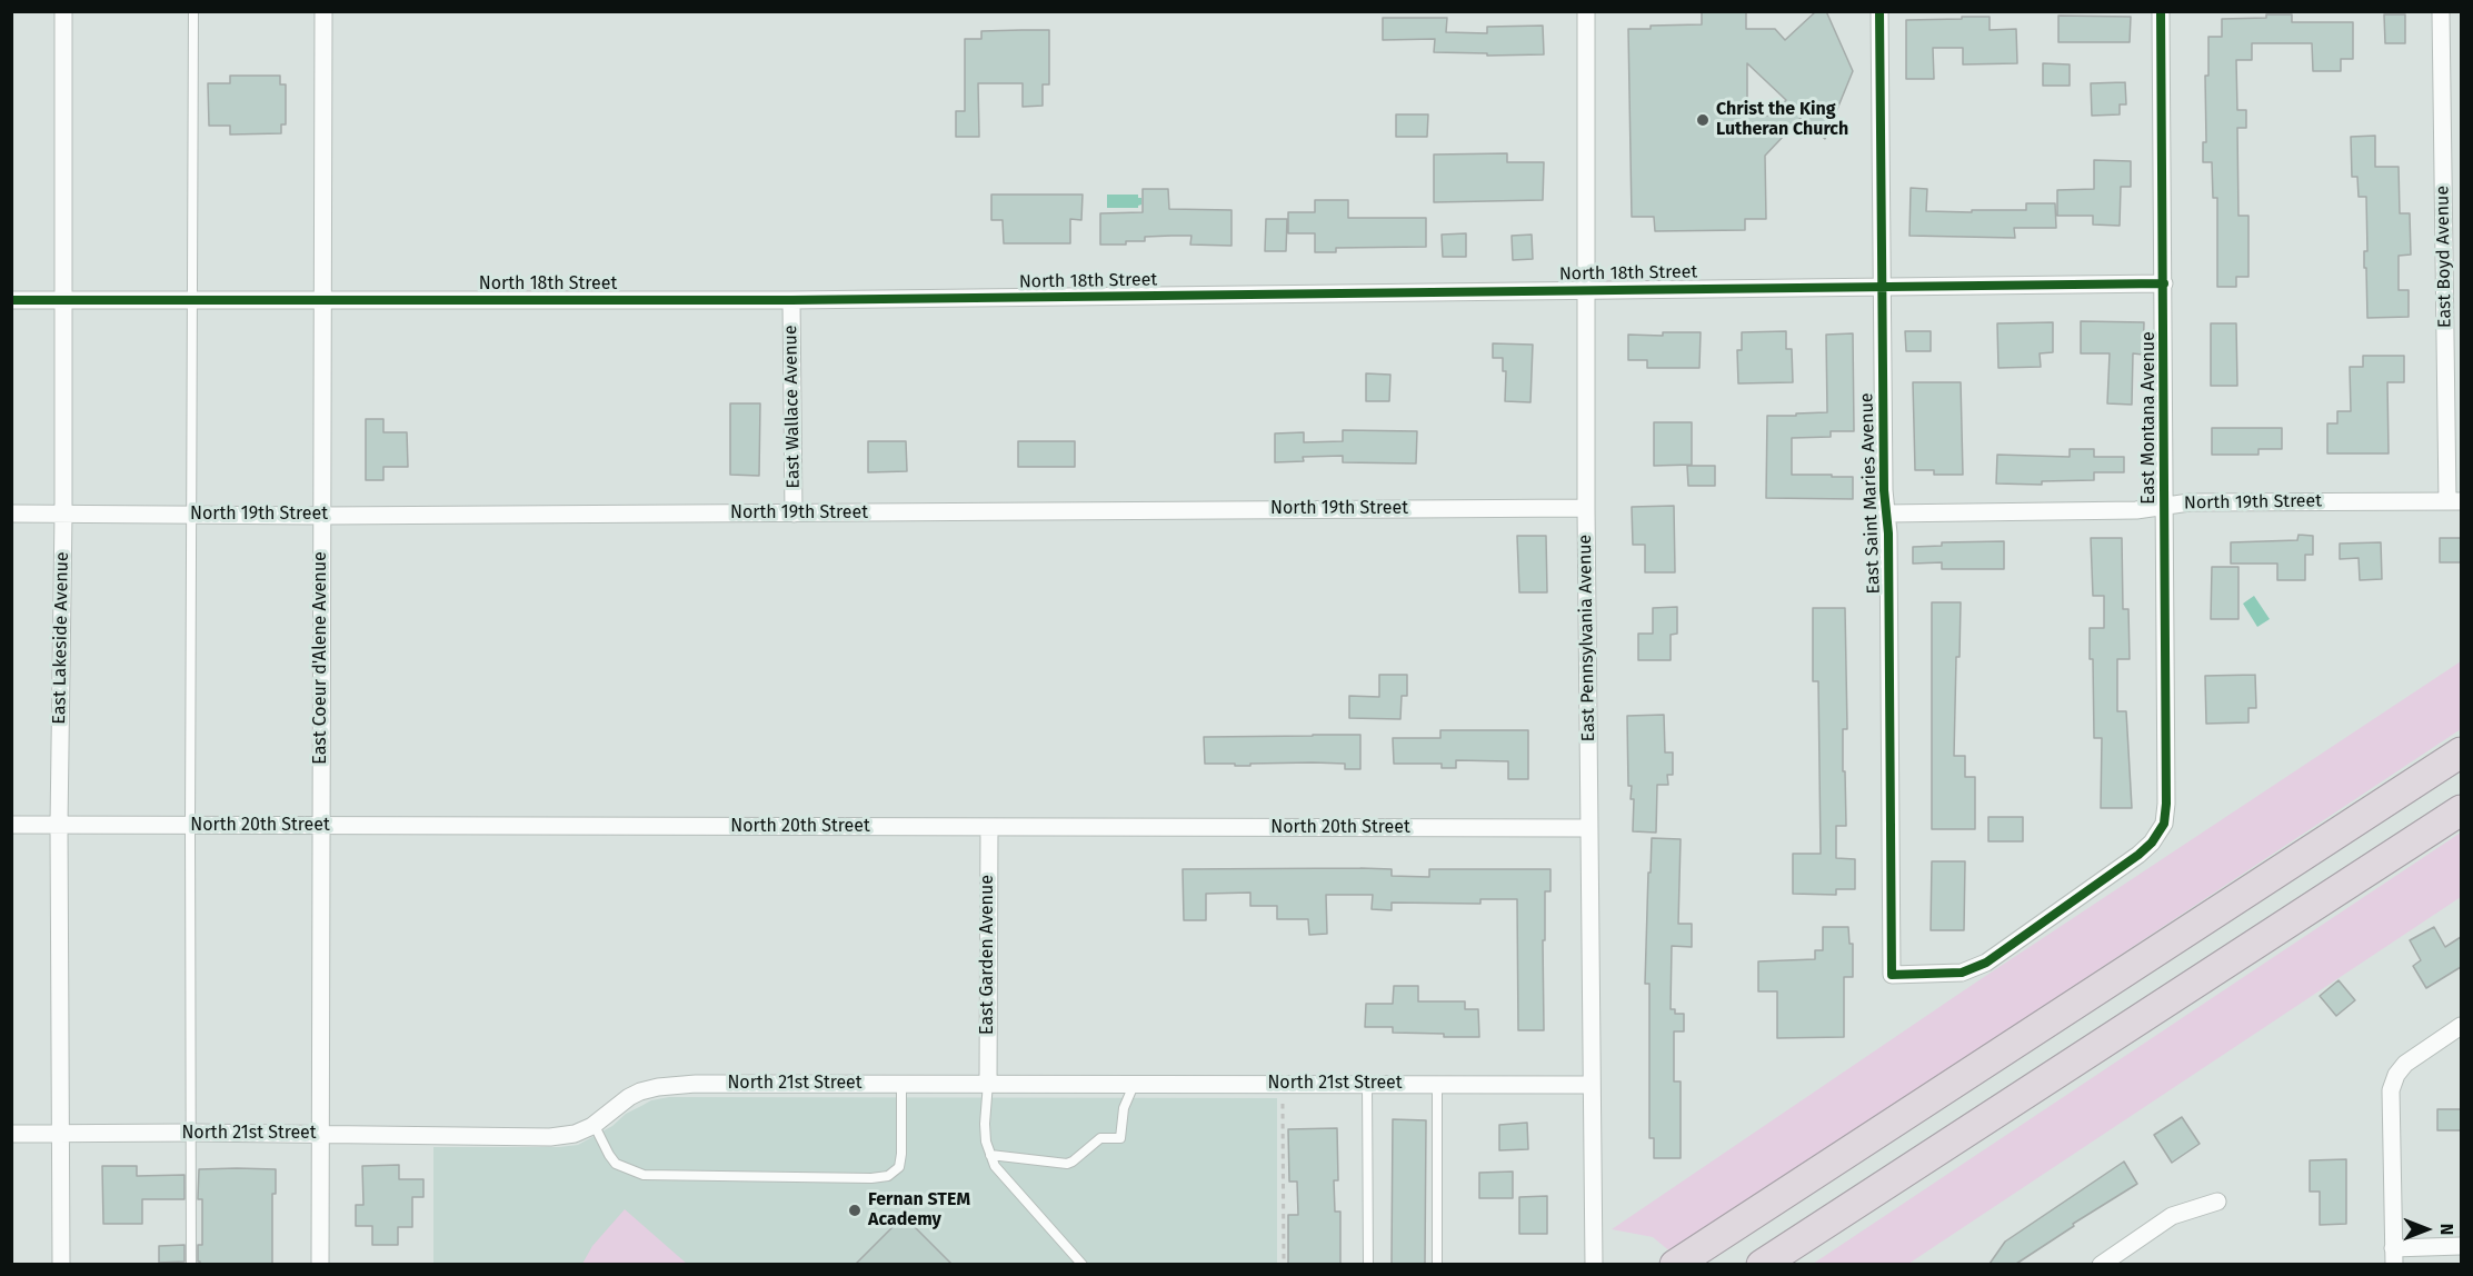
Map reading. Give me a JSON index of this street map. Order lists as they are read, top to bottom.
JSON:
{
  "streets": {
    "street": [
      "East Boyd Avenue",
      "North 18th Street",
      "East Wallace Avenue",
      "East Montana Avenue",
      "East Saint Maries Avenue",
      "North 19th Street",
      "East Lakeside Avenue",
      "East Pennsylvania Avenue",
      "East Coeur d'Alene Avenue",
      "North 20th Street",
      "East Garden Avenue",
      "North 21st Street"
    ]
  },
  "crossings": [
    ["East Boyd Avenue", "North 19th Street"],
    ["North 18th Street", "East Wallace Avenue"],
    ["North 18th Street", "East Montana Avenue"],
    ["North 18th Street", "East Saint Maries Avenue"],
    ["North 18th Street", "East Lakeside Avenue"],
    ["North 18th Street", "East Pennsylvania Avenue"],
    ["North 18th Street", "East Coeur d'Alene Avenue"],
    ["East Wallace Avenue", "North 19th Street"],
    ["East Montana Avenue", "East Saint Maries Avenue"],
    ["East Montana Avenue", "North 19th Street"],
    ["East Saint Maries Avenue", "North 19th Street"],
    ["North 19th Street", "East Lakeside Avenue"],
    ["North 19th Street", "East Pennsylvania Avenue"],
    ["North 19th Street", "East Coeur d'Alene Avenue"],
    ["East Lakeside Avenue", "North 20th Street"],
    ["East Lakeside Avenue", "North 21st Street"],
    ["East Pennsylvania Avenue", "North 20th Street"],
    ["East Pennsylvania Avenue", "North 21st Street"],
    ["East Coeur d'Alene Avenue", "North 20th Street"],
    ["East Coeur d'Alene Avenue", "North 21st Street"],
    ["North 20th Street", "East Garden Avenue"],
    ["East Garden Avenue", "North 21st Street"]
  ],
  "places": ["Christ the King Lutheran Church", "Fernan STEM Academy"],
  "north": "right"
}
